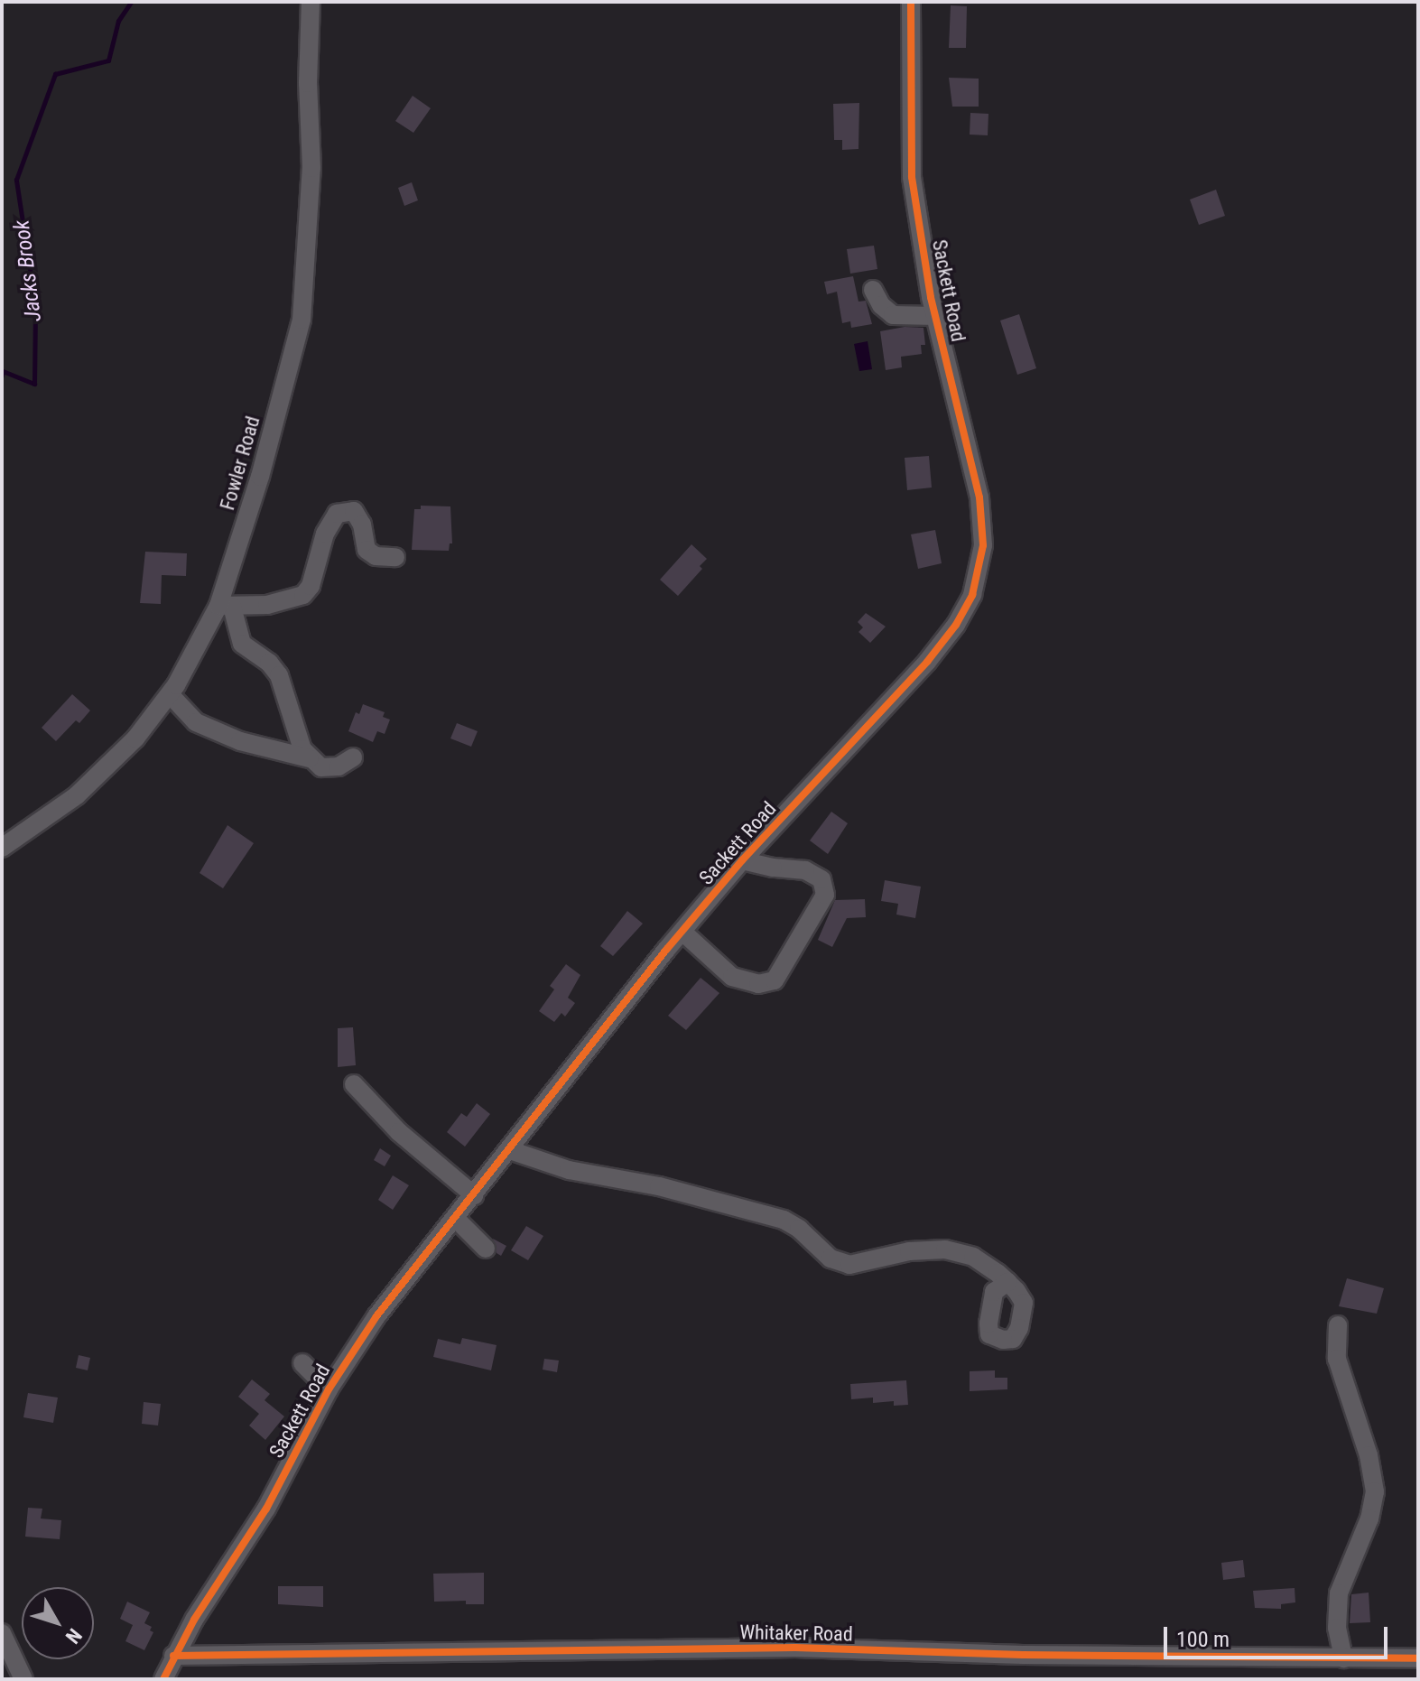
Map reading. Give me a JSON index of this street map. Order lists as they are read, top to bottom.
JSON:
{
  "streets": {
    "street": ["Sackett Road", "Fowler Road", "Whitaker Road"]
  },
  "crossings": [
    ["Sackett Road", "Whitaker Road"]
  ],
  "water": ["Jacks Brook"],
  "scale_bar": "100 m",
  "north": "bottom right"
}
